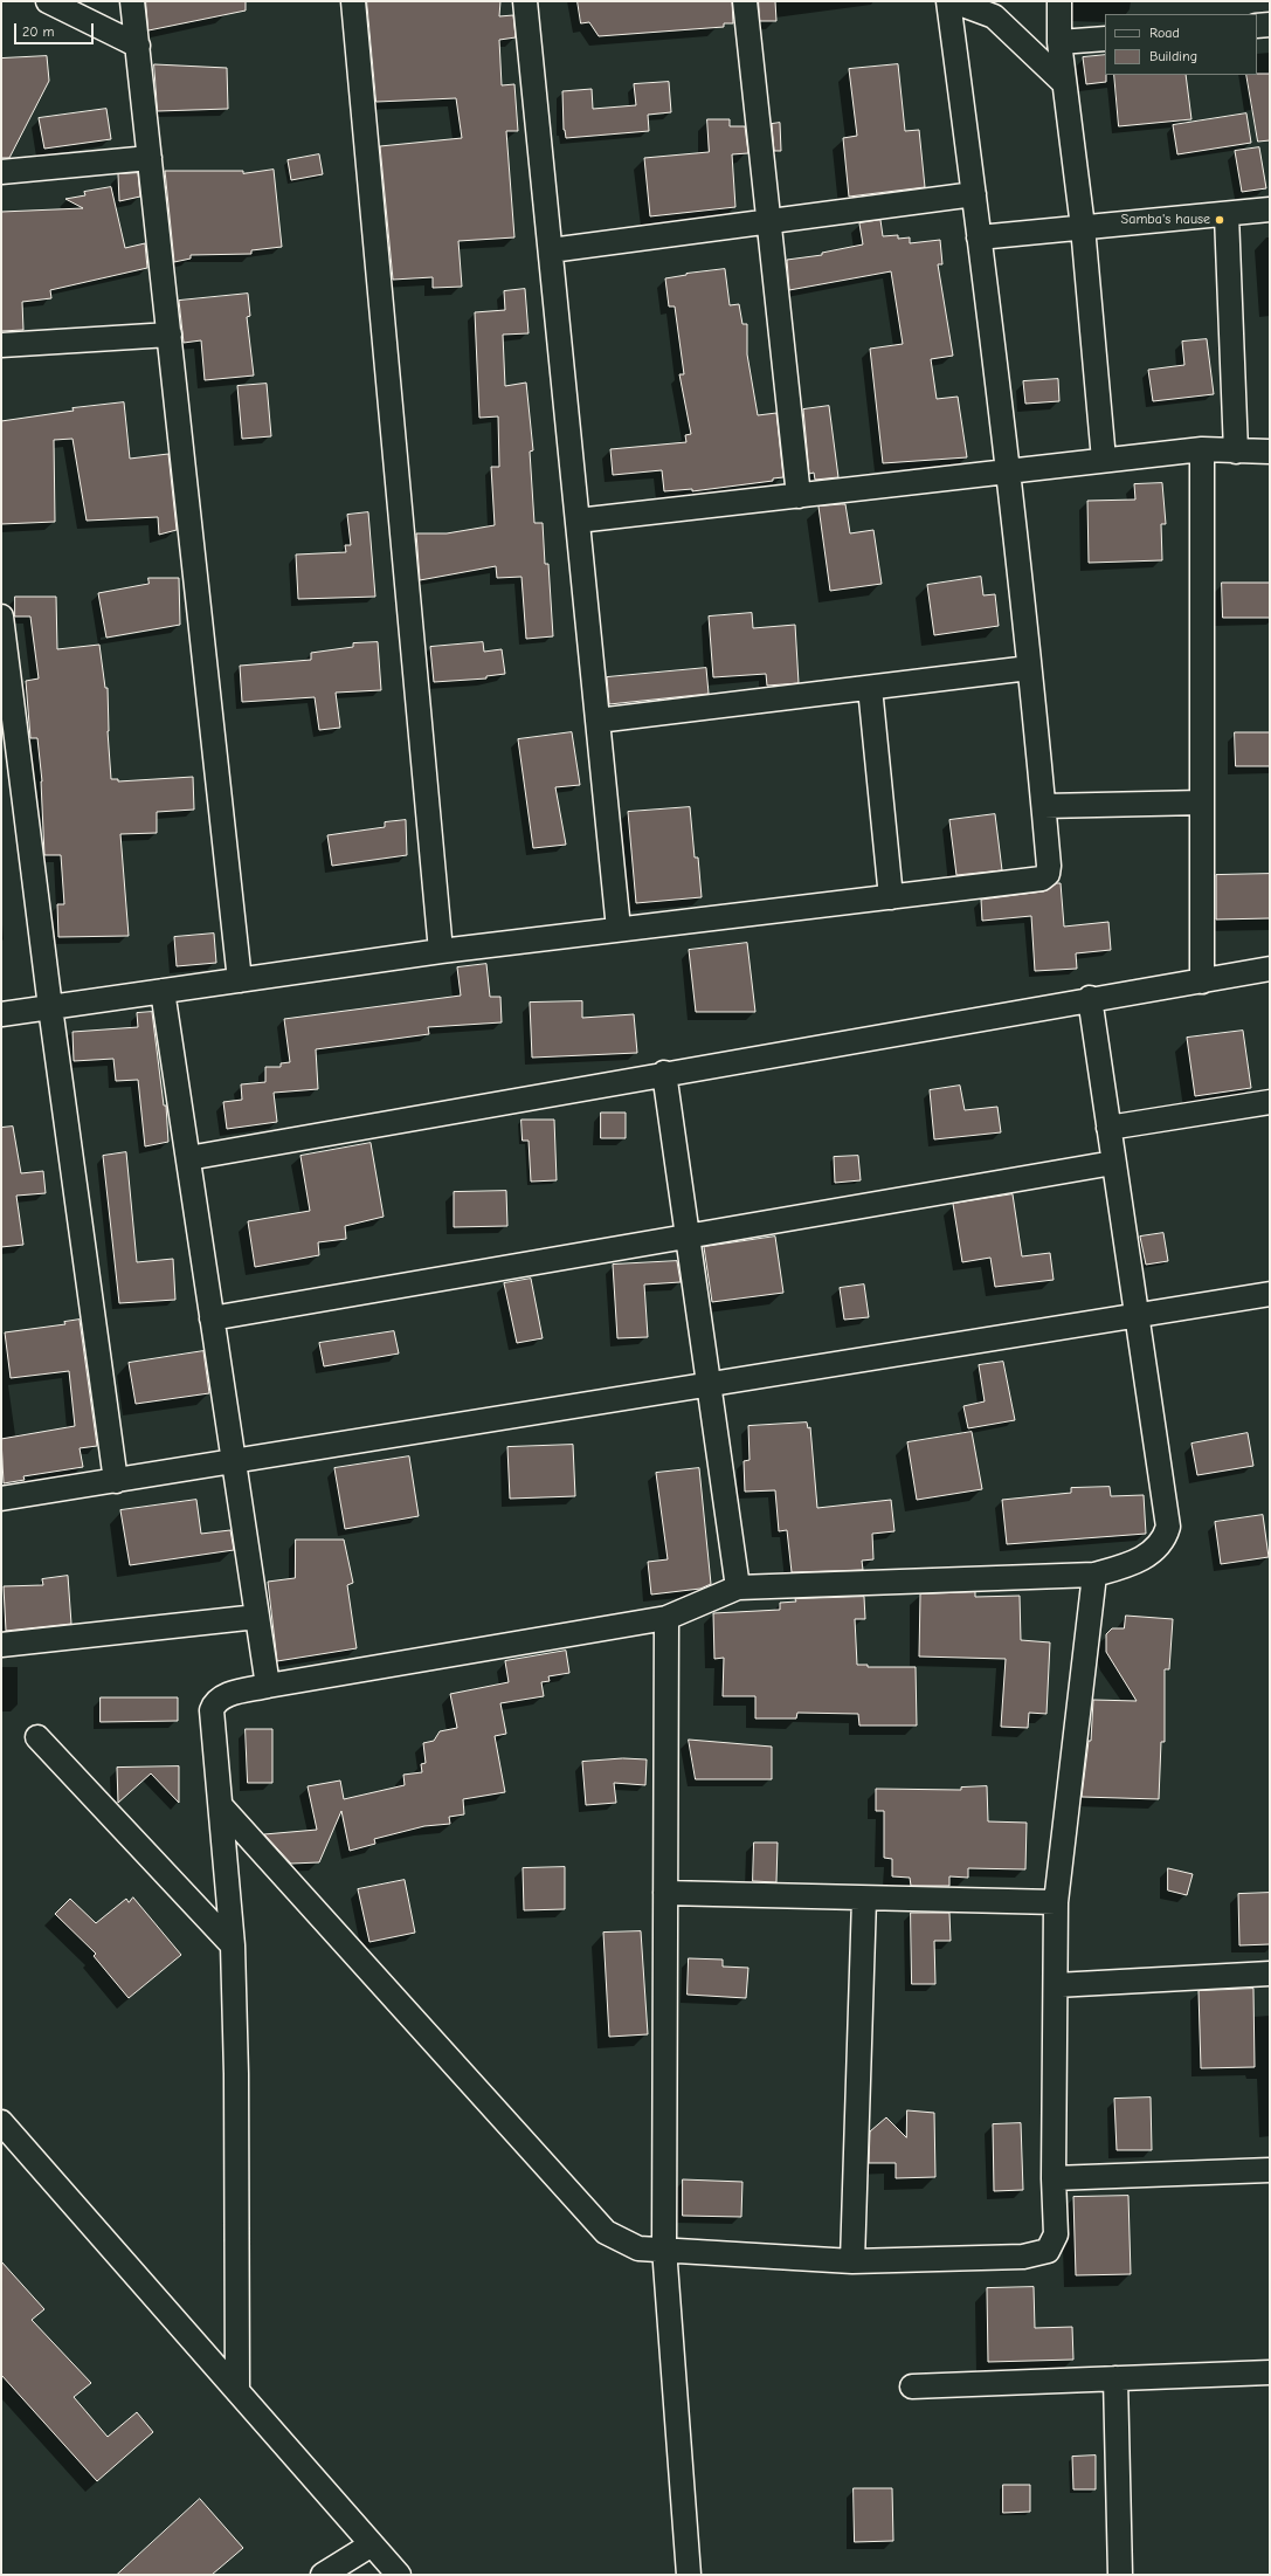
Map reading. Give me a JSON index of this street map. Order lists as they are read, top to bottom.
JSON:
{
  "places": ["Samba's hause"],
  "legend": ["Road", "Building"],
  "scale_bar": "20 m"
}
